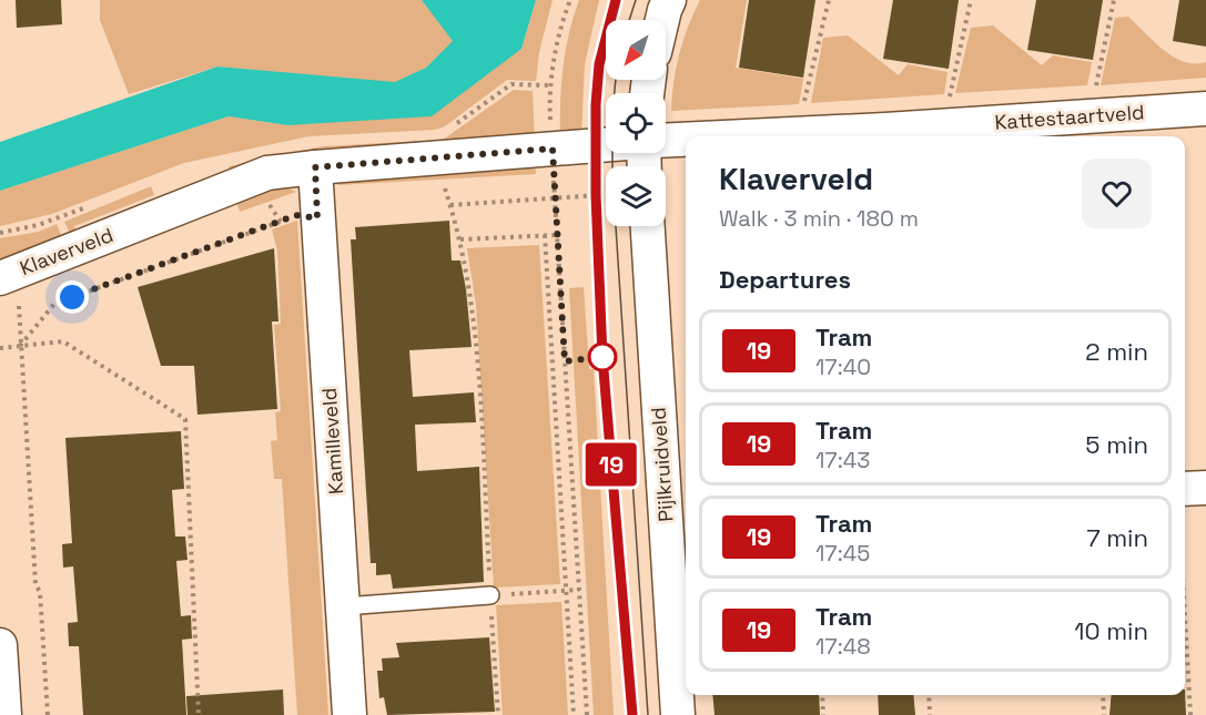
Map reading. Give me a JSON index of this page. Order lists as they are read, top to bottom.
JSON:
{
  "streets": {
    "street": [
      "Kattestaartveld",
      "Klaverveld",
      "Kamilleveld",
      "Pijlkruidveld"
    ]
  },
  "crossings": [
    ["Klaverveld", "Kamilleveld"]
  ],
  "lines": ["tram line 19"],
  "north": "bottom left",
  "page": {
    "on_map": "19",
    "heading": [
      ["Klaverveld", "Walk · 3 min · 180 m"],
      "Departures"
    ],
    "list": [
      {
        "mark": "19",
        "name": "Tram",
        "note": "17:40",
        "value": "2 min"
      },
      {
        "mark": "19",
        "name": "Tram",
        "note": "17:43",
        "value": "5 min"
      },
      {
        "mark": "19",
        "name": "Tram",
        "note": "17:45",
        "value": "7 min"
      },
      {
        "mark": "19",
        "name": "Tram",
        "note": "17:48",
        "value": "10 min"
      }
    ]
  }
}
